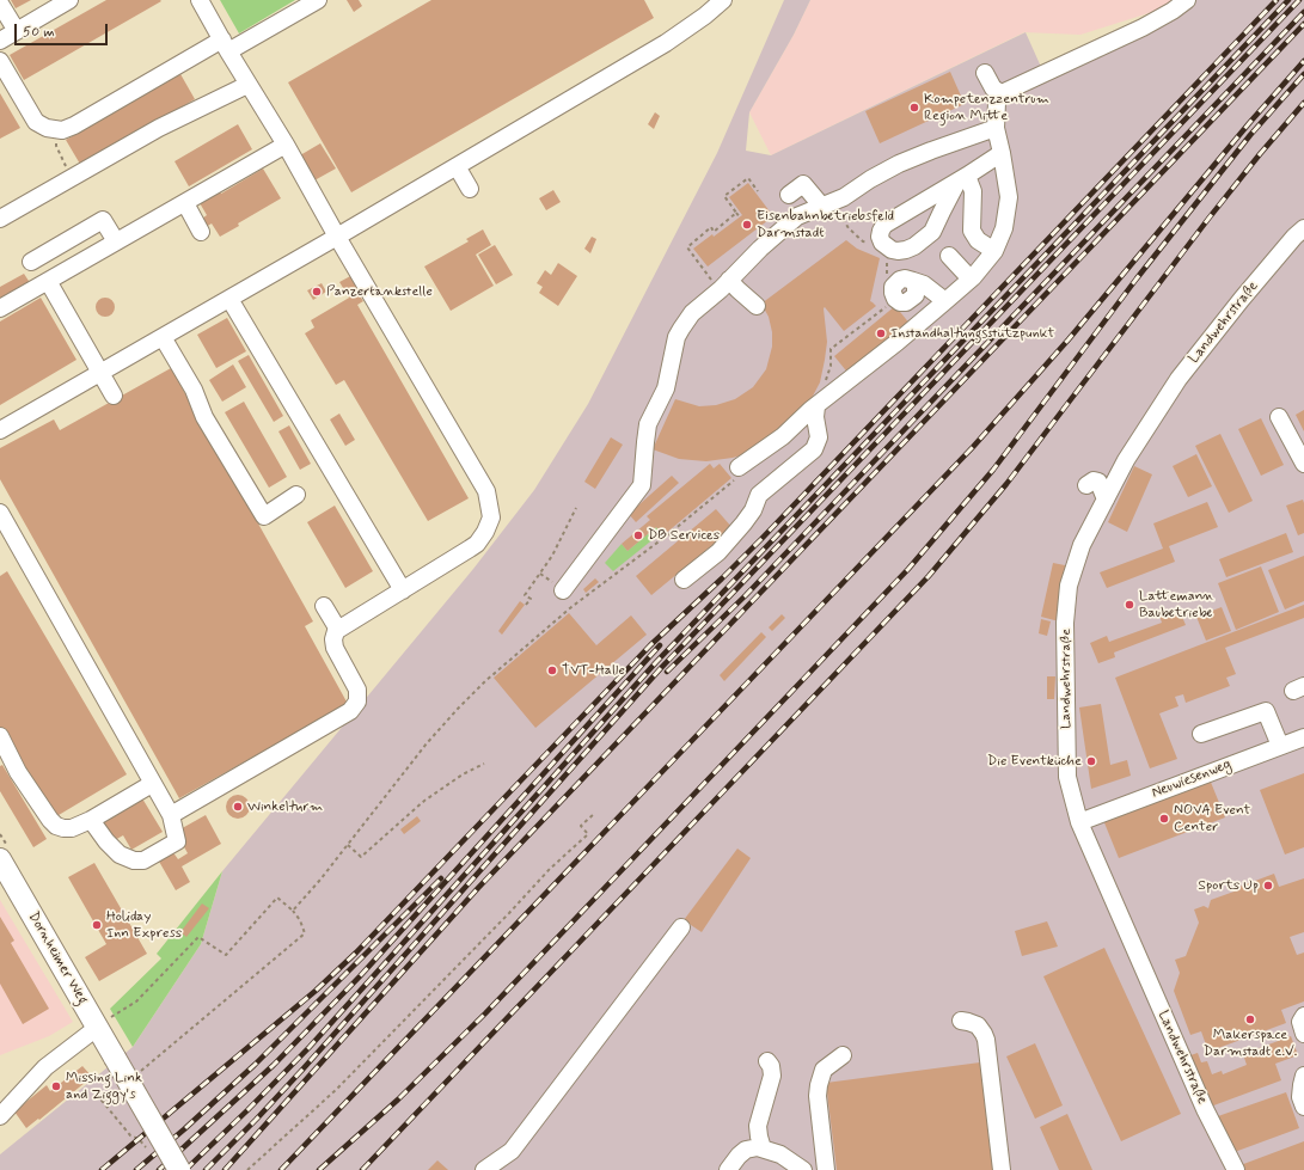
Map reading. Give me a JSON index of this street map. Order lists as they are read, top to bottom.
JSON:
{
  "streets": {
    "main road": ["Dornheimer Weg"],
    "street": ["Landwehrstraße", "Neuwiesenweg"]
  },
  "crossings": [
    ["Landwehrstraße", "Neuwiesenweg"]
  ],
  "places": [
    "Kompetenzzentrum Region Mitte",
    "Eisenbahnbetriebsfeld Darmstadt",
    "Panzertankstelle",
    "Instandhaltungsstützpunkt",
    "DB Services",
    "Lattemann Baubetriebe",
    "TVT-Halle",
    "Die Eventküche",
    "Winkelturm",
    "NOVA Event Center",
    "Sports Up",
    "Holiday Inn Express",
    "Makerspace Darmstadt e.V.",
    "Missing Link and Ziggy's"
  ],
  "scale_bar": "50 m"
}
